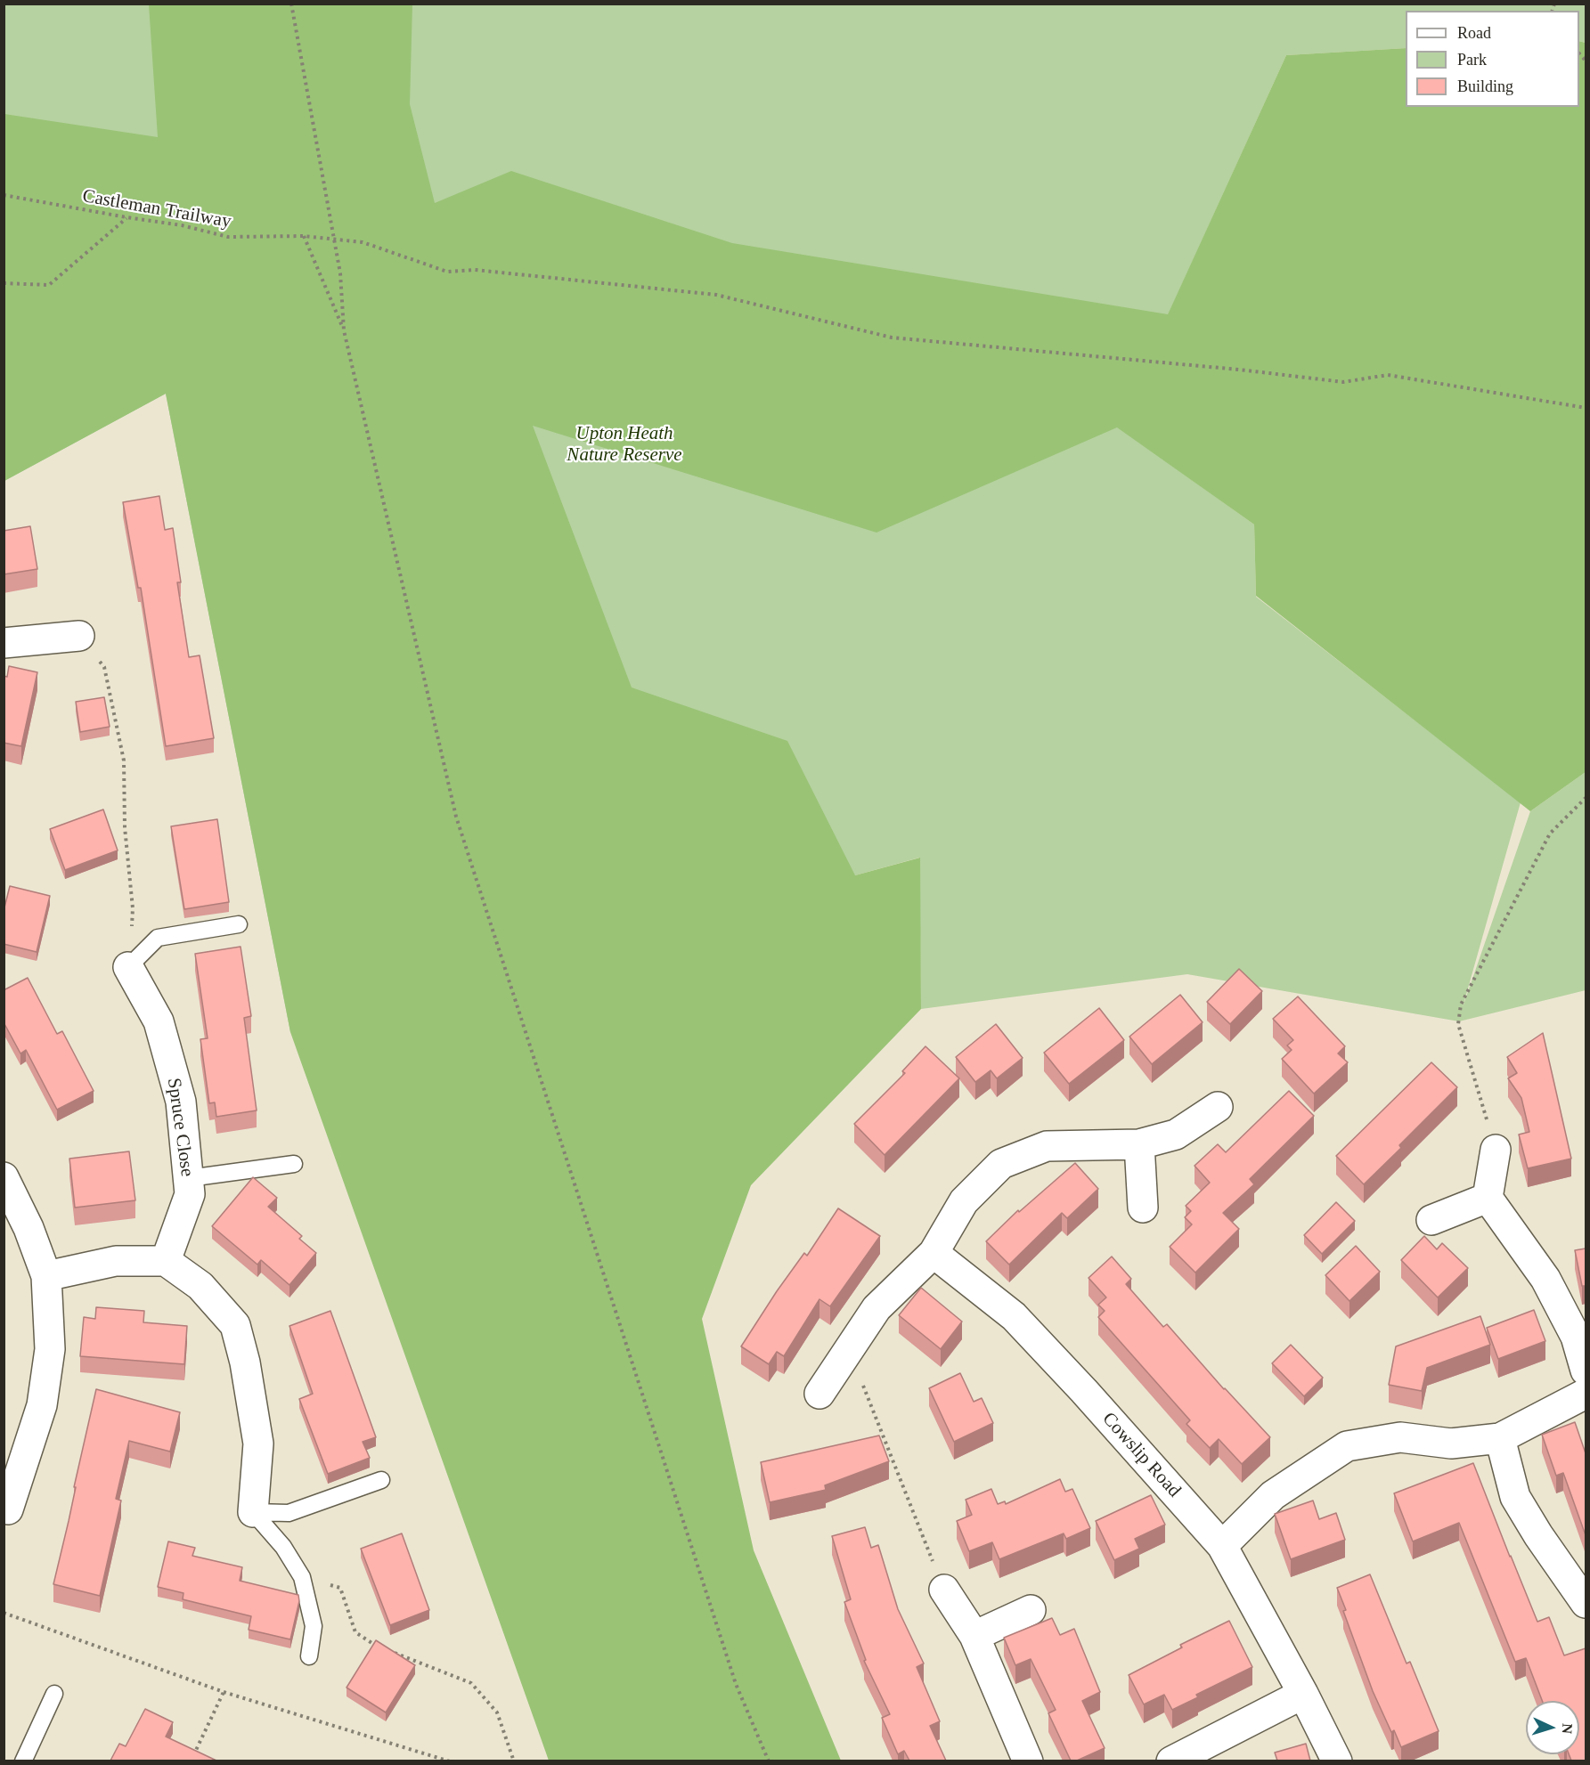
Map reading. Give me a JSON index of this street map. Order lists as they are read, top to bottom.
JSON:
{
  "streets": {
    "street": ["Spruce Close", "Cowslip Road"],
    "path": ["Castleman Trailway"]
  },
  "parks": ["Upton Heath Nature Reserve"],
  "legend": ["Road", "Park", "Building"],
  "north": "right"
}
